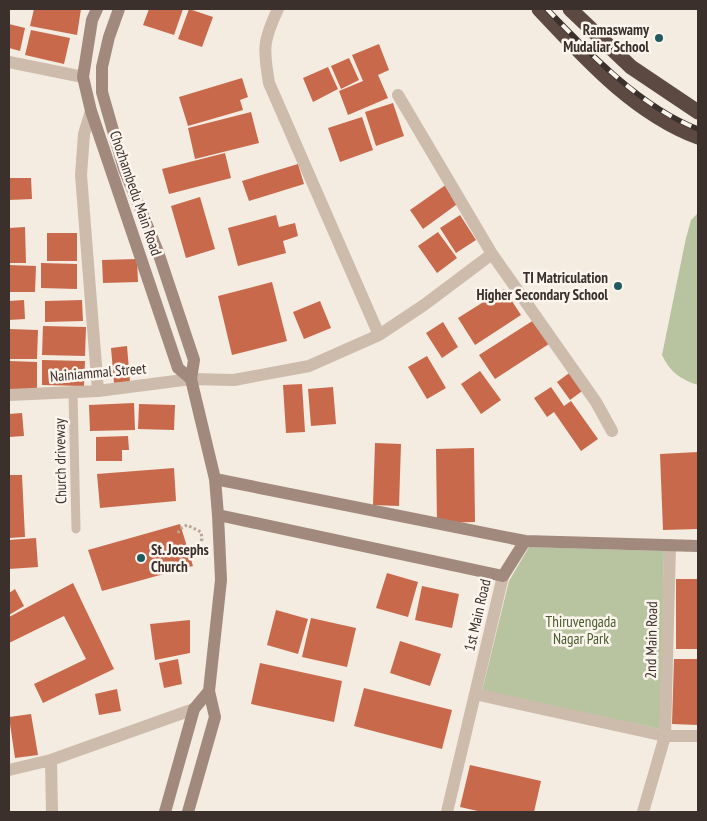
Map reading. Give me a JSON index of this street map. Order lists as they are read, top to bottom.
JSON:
{
  "streets": {
    "street": [
      "Chozhambedu Main Road",
      "Nainiammal Street",
      "1st Main Road",
      "2nd Main Road"
    ],
    "lane": ["Church driveway"]
  },
  "crossings": [
    ["Chozhambedu Main Road", "Nainiammal Street"],
    ["Nainiammal Street", "Church driveway"]
  ],
  "parks": ["Thiruvengada Nagar Park"],
  "places": ["Ramaswamy Mudaliar School", "TI Matriculation Higher Secondary School", "St. Josephs Church"]
}
